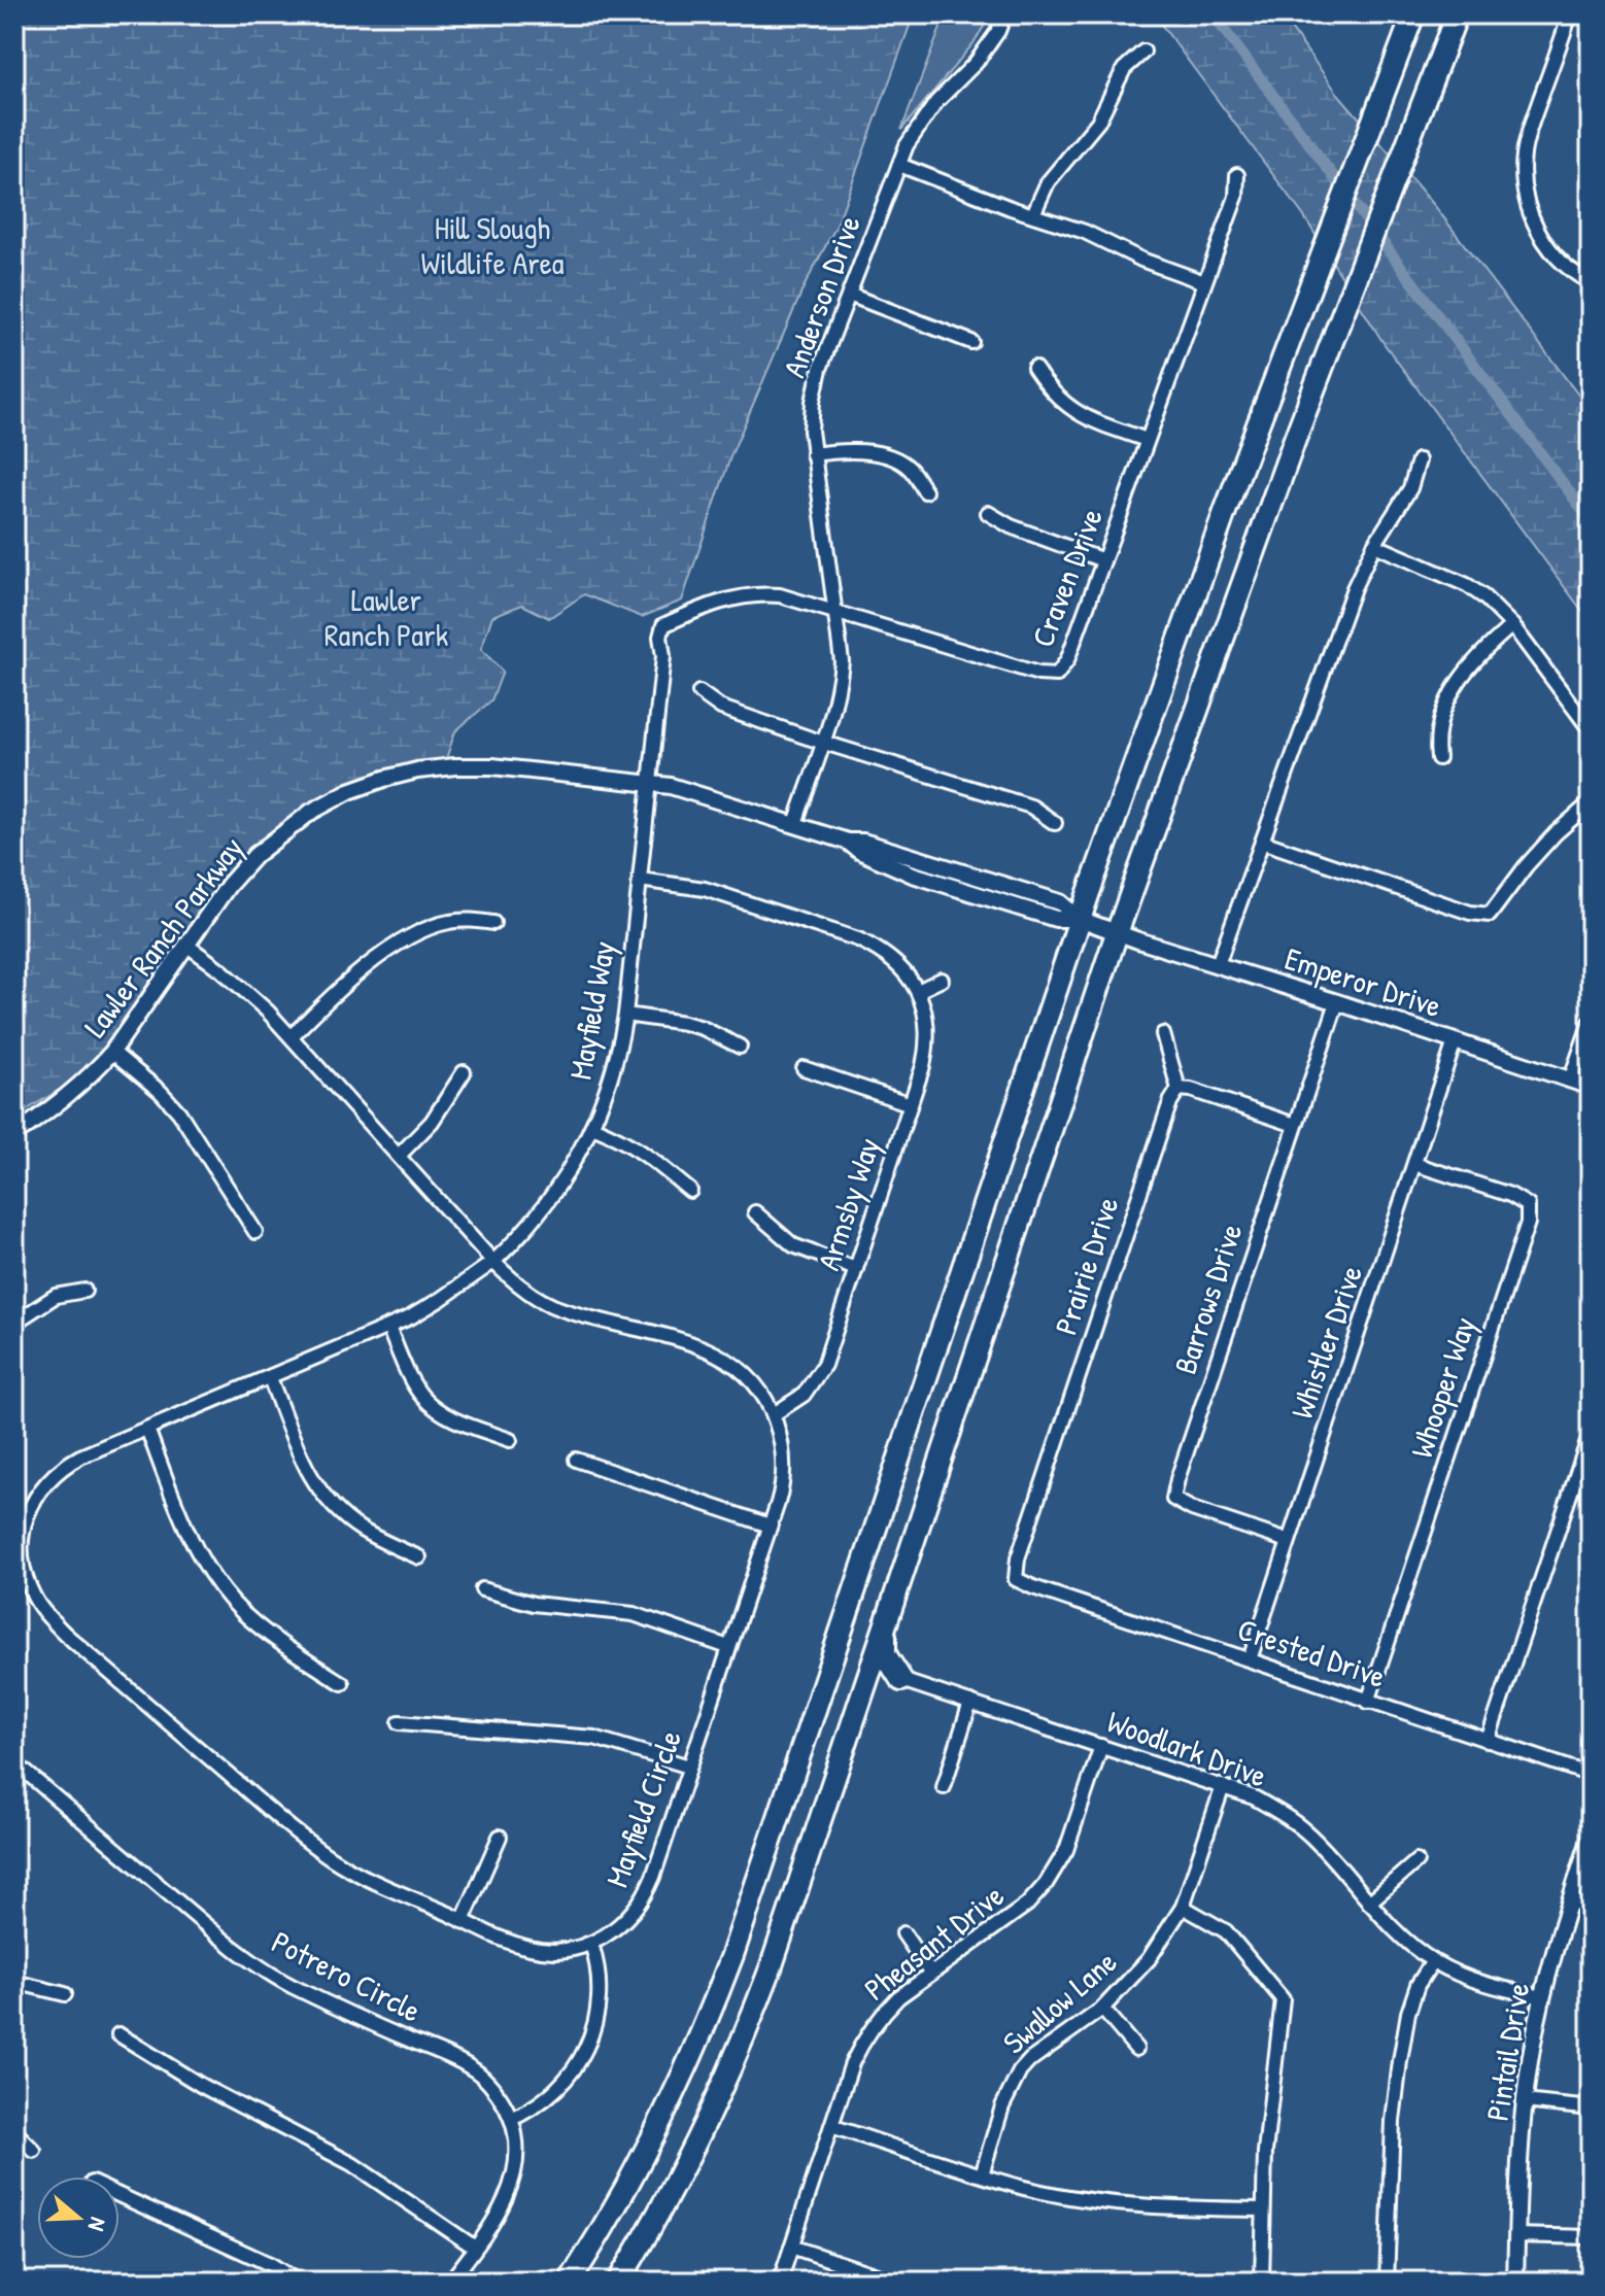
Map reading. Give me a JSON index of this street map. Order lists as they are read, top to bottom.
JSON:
{
  "streets": {
    "street": [
      "Anderson Drive",
      "Craven Drive",
      "Lawler Ranch Parkway",
      "Emperor Drive",
      "Mayfield Way",
      "Armsby Way",
      "Prairie Drive",
      "Barrows Drive",
      "Whistler Drive",
      "Whooper Way",
      "Crested Drive",
      "Woodlark Drive",
      "Mayfield Circle",
      "Pheasant Drive",
      "Potrero Circle",
      "Swallow Lane",
      "Pintail Drive"
    ]
  },
  "crossings": [
    ["Anderson Drive", "Craven Drive"],
    ["Anderson Drive", "Lawler Ranch Parkway"],
    ["Anderson Drive", "Mayfield Way"],
    ["Craven Drive", "Mayfield Way"],
    ["Lawler Ranch Parkway", "Emperor Drive"],
    ["Lawler Ranch Parkway", "Mayfield Way"],
    ["Emperor Drive", "Barrows Drive"],
    ["Emperor Drive", "Whistler Drive"],
    ["Mayfield Way", "Armsby Way"],
    ["Mayfield Way", "Mayfield Circle"],
    ["Armsby Way", "Mayfield Circle"],
    ["Prairie Drive", "Crested Drive"],
    ["Barrows Drive", "Whistler Drive"],
    ["Whistler Drive", "Whooper Way"],
    ["Whistler Drive", "Crested Drive"],
    ["Whooper Way", "Crested Drive"],
    ["Woodlark Drive", "Pheasant Drive"],
    ["Woodlark Drive", "Swallow Lane"],
    ["Woodlark Drive", "Pintail Drive"]
  ],
  "parks": ["Hill Slough Wildlife Area", "Lawler Ranch Park"],
  "north": "right"
}
